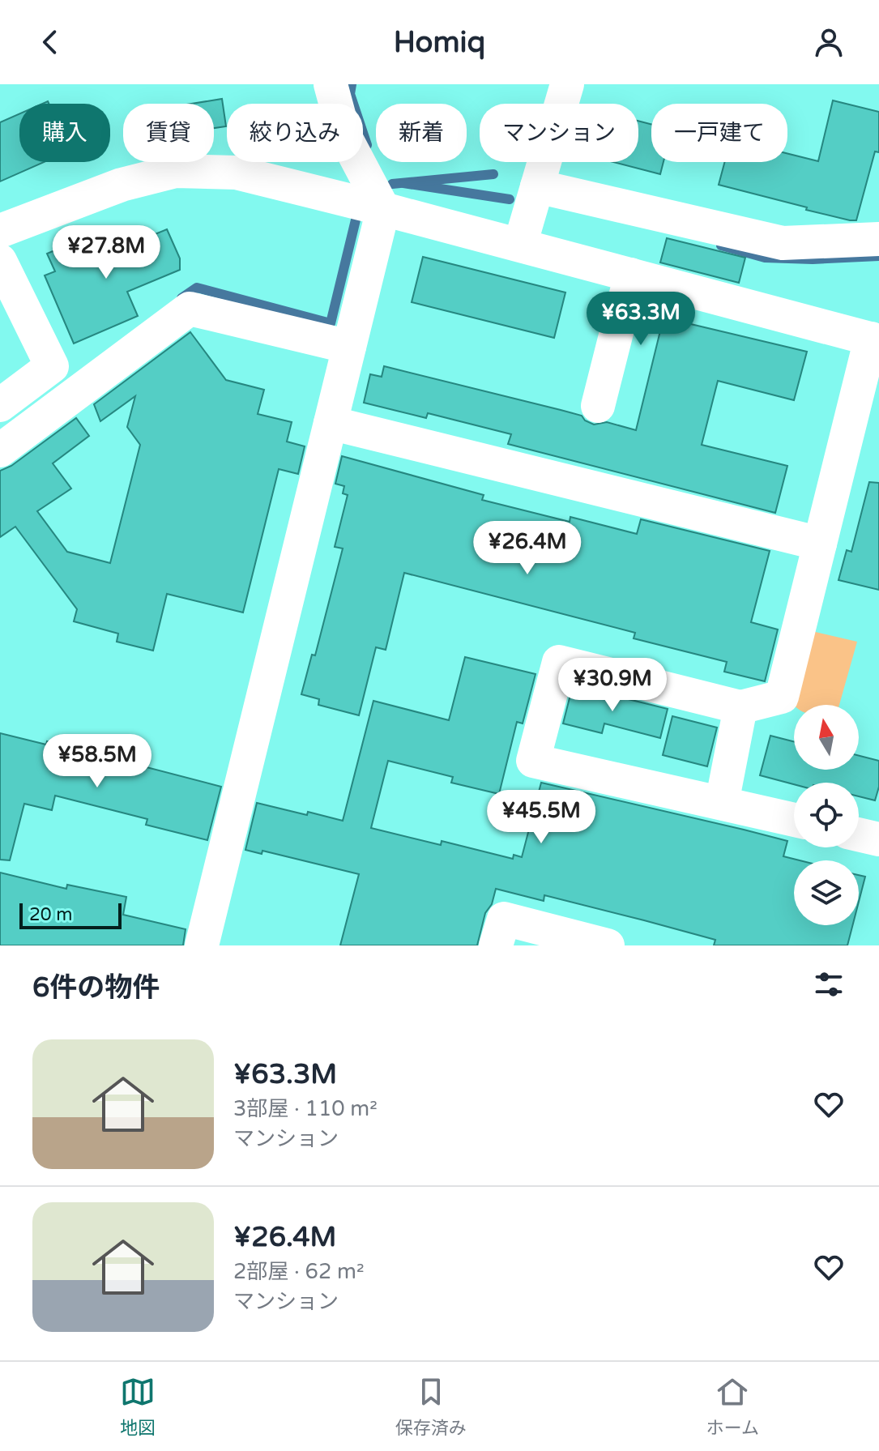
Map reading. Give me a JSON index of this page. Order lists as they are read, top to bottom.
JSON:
{
  "scale_bar": "20 m",
  "north": "top",
  "page": {
    "header": "Homiq",
    "chip": [
      "購入",
      "賃貸",
      "絞り込み",
      "新着",
      "マンション",
      "一戸建て"
    ],
    "price": [
      "¥27.8M",
      "¥63.3M",
      "¥26.4M",
      "¥30.9M",
      "¥58.5M",
      "¥45.5M"
    ],
    "scale": "20 m",
    "heading": "6件の物件",
    "list": [
      {
        "name": "¥63.3M",
        "note": "3部屋 · 110 m² · マンション"
      },
      {
        "name": "¥26.4M",
        "note": "2部屋 · 62 m² · マンション"
      }
    ],
    "tabs": ["地図", "保存済み", "ホーム"]
  }
}
